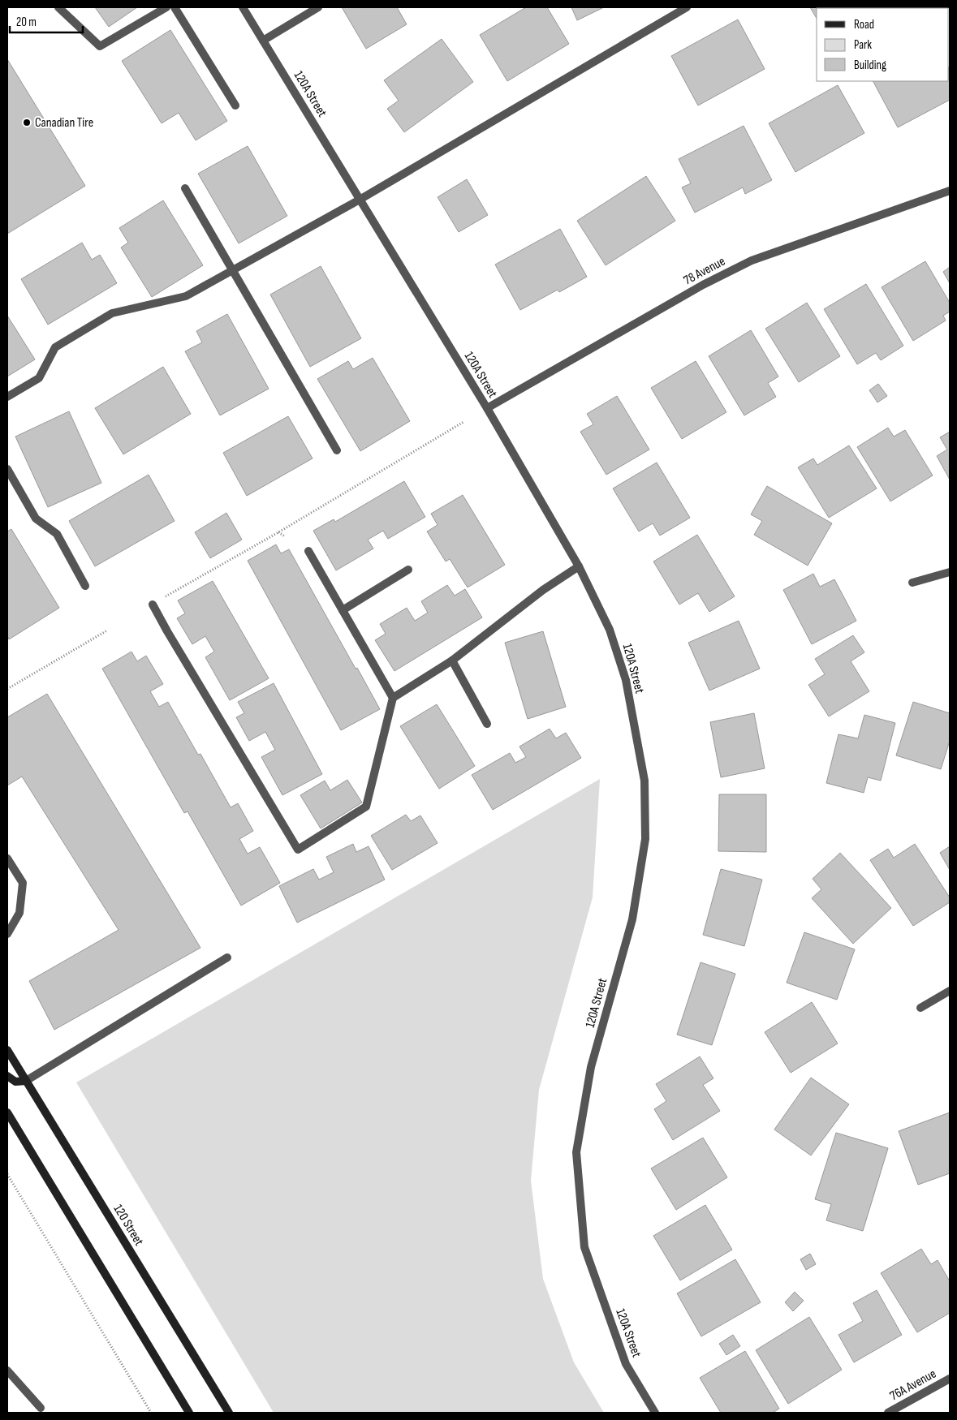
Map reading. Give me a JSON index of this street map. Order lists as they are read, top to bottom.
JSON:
{
  "streets": {
    "main road": ["120 Street"],
    "street": ["120A Street", "78 Avenue", "76A Avenue"]
  },
  "crossings": [
    ["120A Street", "78 Avenue"]
  ],
  "places": ["Canadian Tire"],
  "legend": ["Road", "Park", "Building"],
  "scale_bar": "20 m"
}
